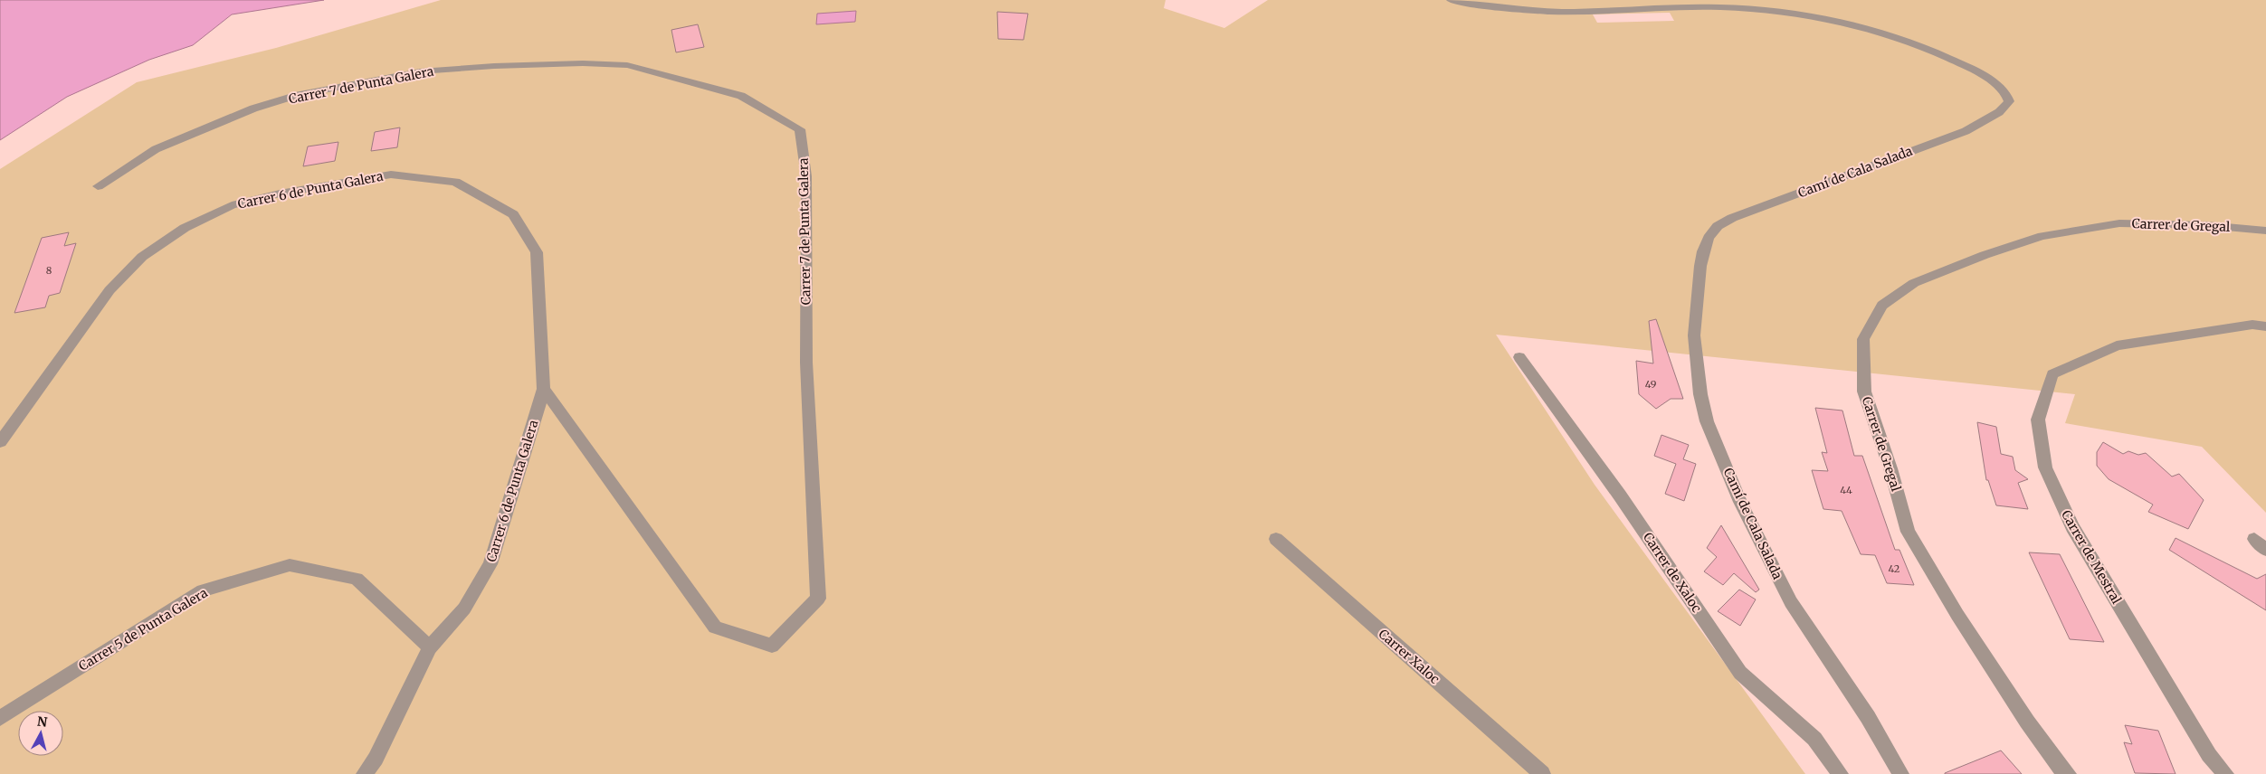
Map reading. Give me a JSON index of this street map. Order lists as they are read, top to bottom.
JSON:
{
  "streets": {
    "street": [
      "Carrer 7 de Punta Galera",
      "Camí de Cala Salada",
      "Carrer 6 de Punta Galera",
      "Carrer de Gregal",
      "Carrer de Mestral",
      "Carrer de Xaloc",
      "Carrer 5 de Punta Galera",
      "Carrer Xaloc"
    ]
  },
  "crossings": [
    ["Carrer 7 de Punta Galera", "Carrer 6 de Punta Galera"],
    ["Carrer 6 de Punta Galera", "Carrer 5 de Punta Galera"]
  ],
  "house_numbers": [
    "8",
    "49",
    "44",
    "42"
  ],
  "north": "top"
}
